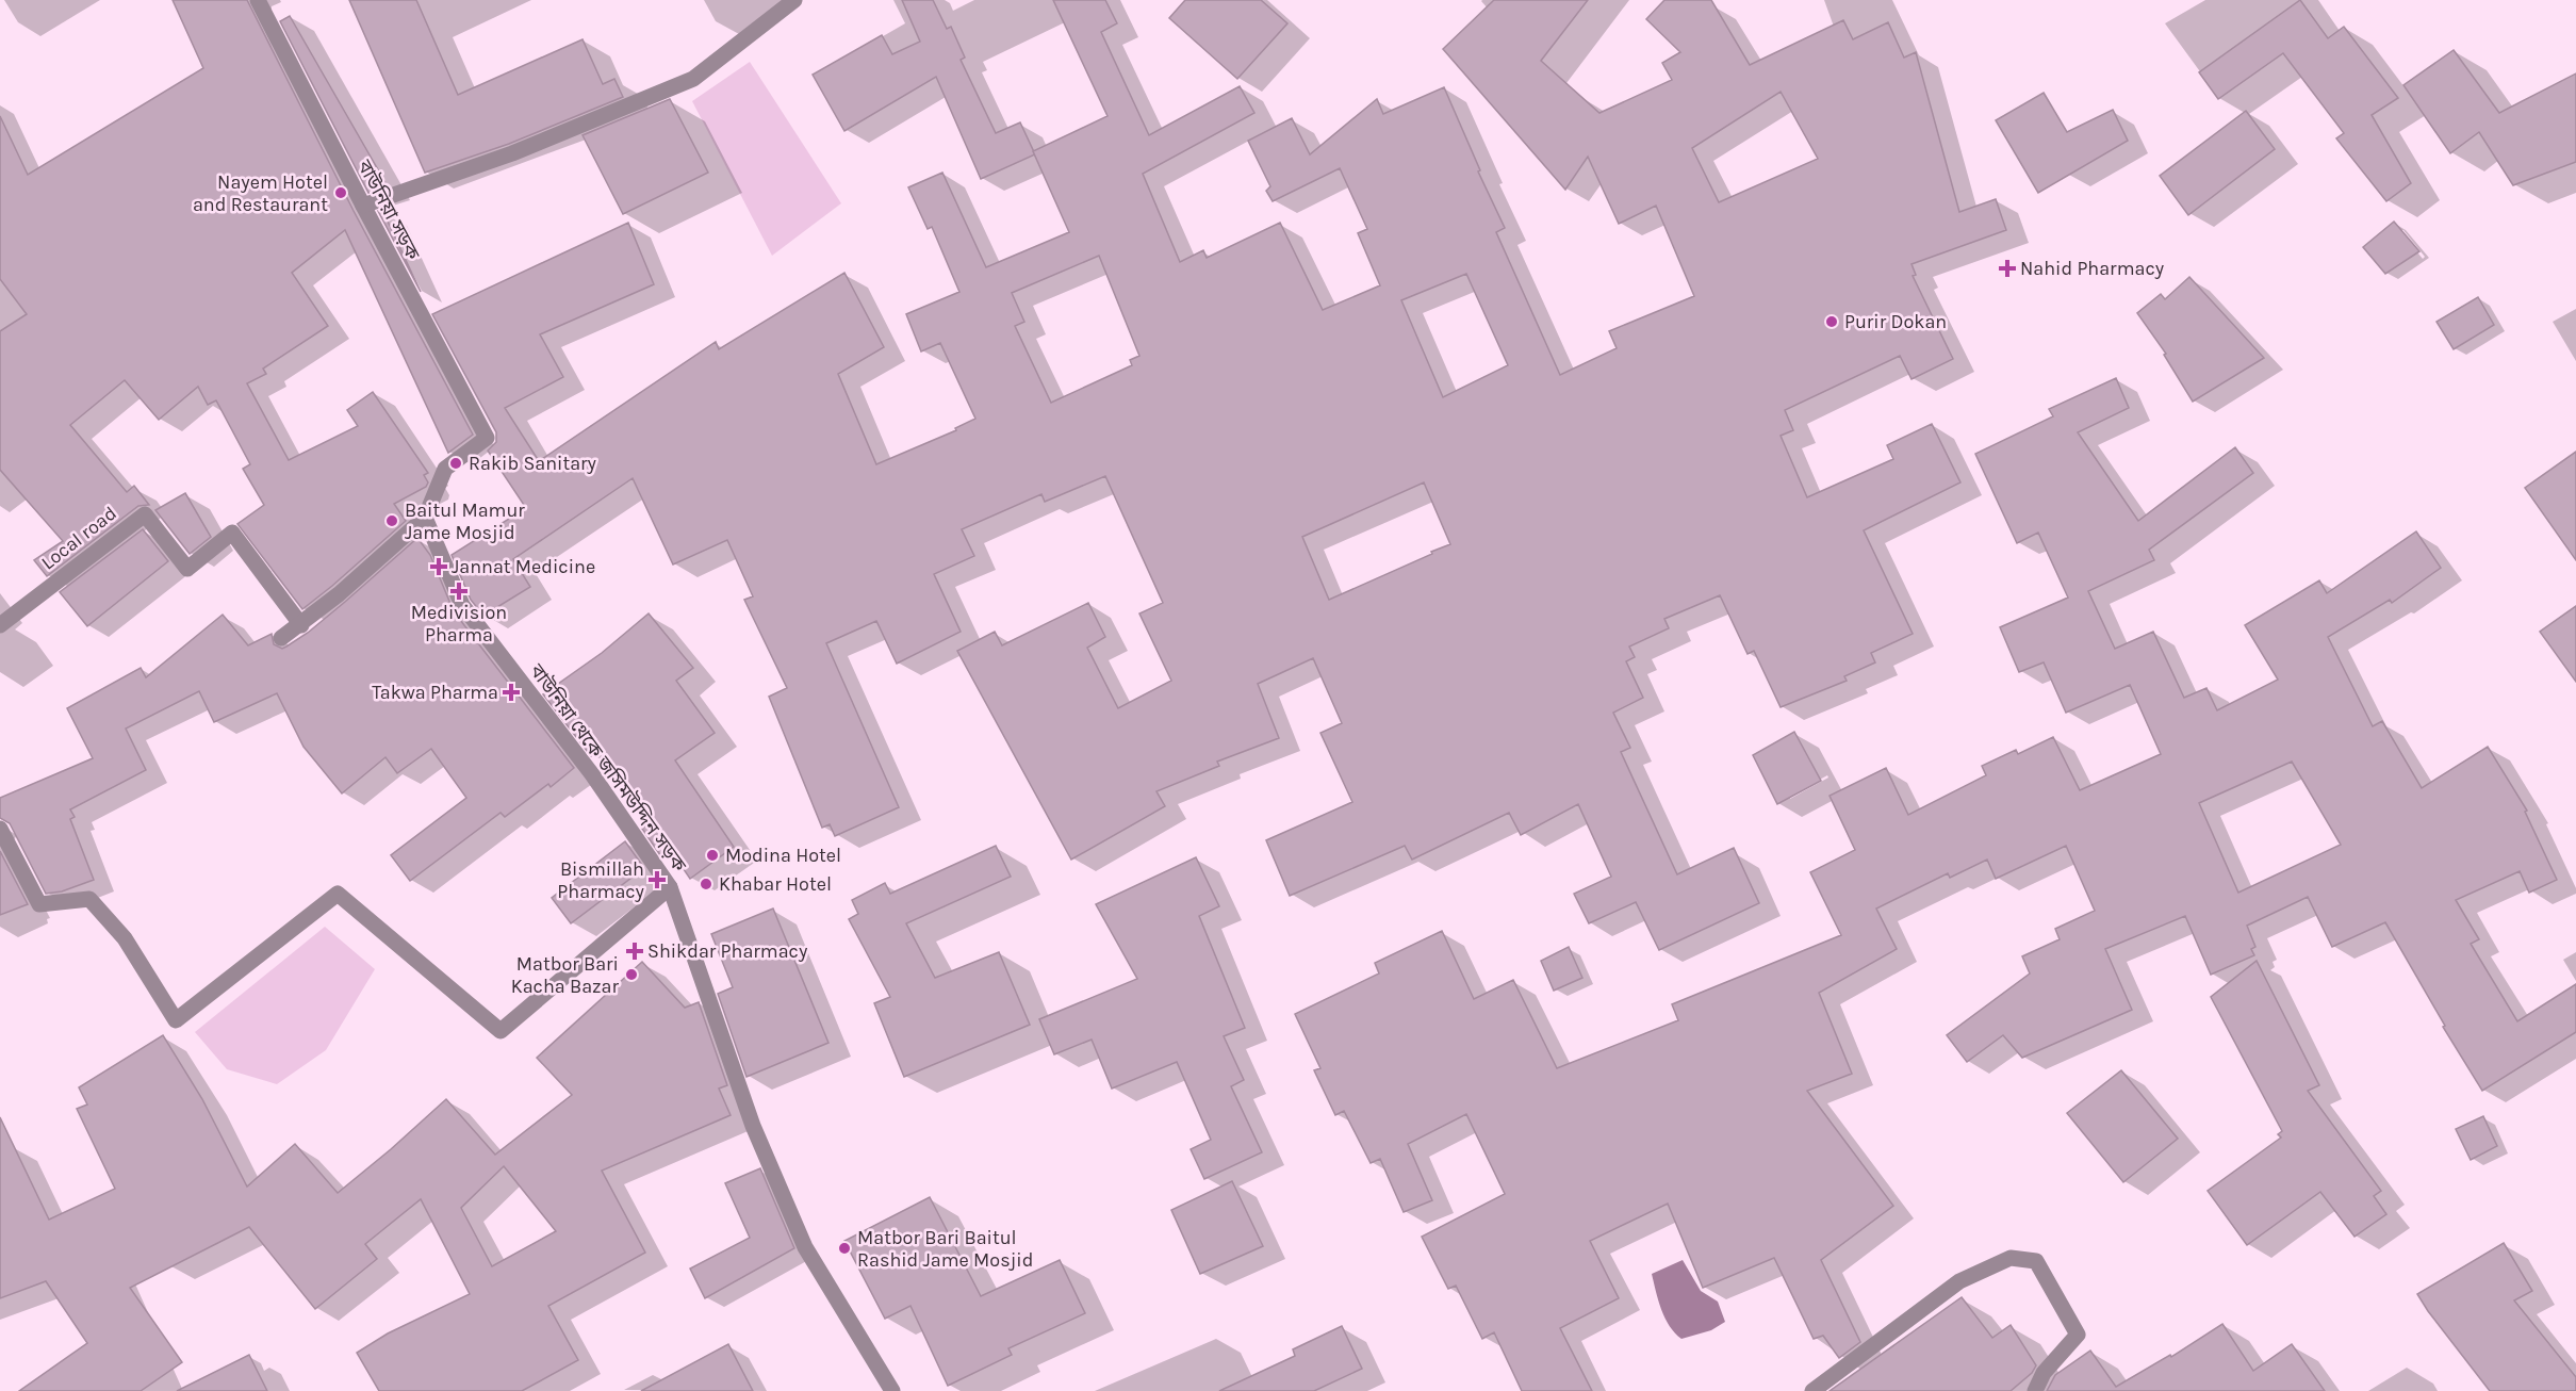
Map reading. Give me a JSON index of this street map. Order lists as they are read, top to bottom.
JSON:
{
  "streets": {
    "street": ["বাউনিয়া সড়ক", "Local road", "বাউনিয়া থেকে জসিমউদ্দিন সড়ক"]
  },
  "crossings": [
    ["বাউনিয়া সড়ক", "বাউনিয়া থেকে জসিমউদ্দিন সড়ক"]
  ],
  "places": {
    "other": [
      "Nayem Hotel and Restaurant",
      "Purir Dokan",
      "Rakib Sanitary",
      "Baitul Mamur Jame Mosjid",
      "Modina Hotel",
      "Khabar Hotel",
      "Matbor Bari Kacha Bazar",
      "Matbor Bari Baitul Rashid Jame Mosjid"
    ],
    "health": [
      "Nahid Pharmacy",
      "Jannat Medicine",
      "Medivision Pharma",
      "Takwa Pharma",
      "Bismillah Pharmacy",
      "Shikdar Pharmacy"
    ]
  }
}
